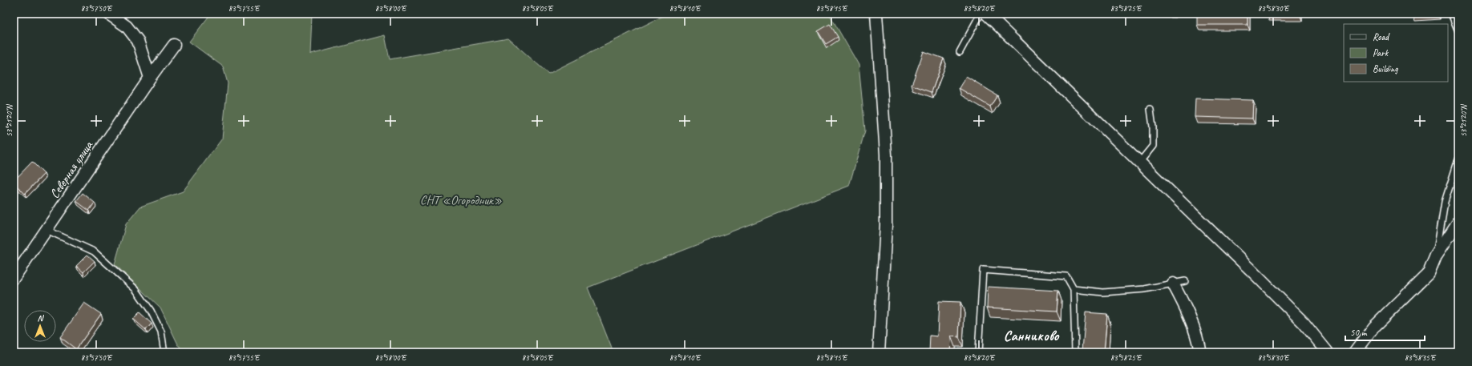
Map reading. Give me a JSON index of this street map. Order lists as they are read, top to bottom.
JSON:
{
  "streets": {
    "street": ["Северная улица"]
  },
  "districts": ["Санниково"],
  "parks": ["СНТ «Огородник»"],
  "legend": ["Road", "Park", "Building"],
  "scale_bar": "50 m",
  "north": "top",
  "coordinates": [
    "83°57'50\"E",
    "83°57'55\"E",
    "83°58'00\"E",
    "83°58'05\"E",
    "83°58'10\"E",
    "83°58'15\"E",
    "83°58'20\"E",
    "83°58'25\"E",
    "83°58'30\"E",
    "53°21'20\"N",
    "83°58'35\"E"
  ]
}
